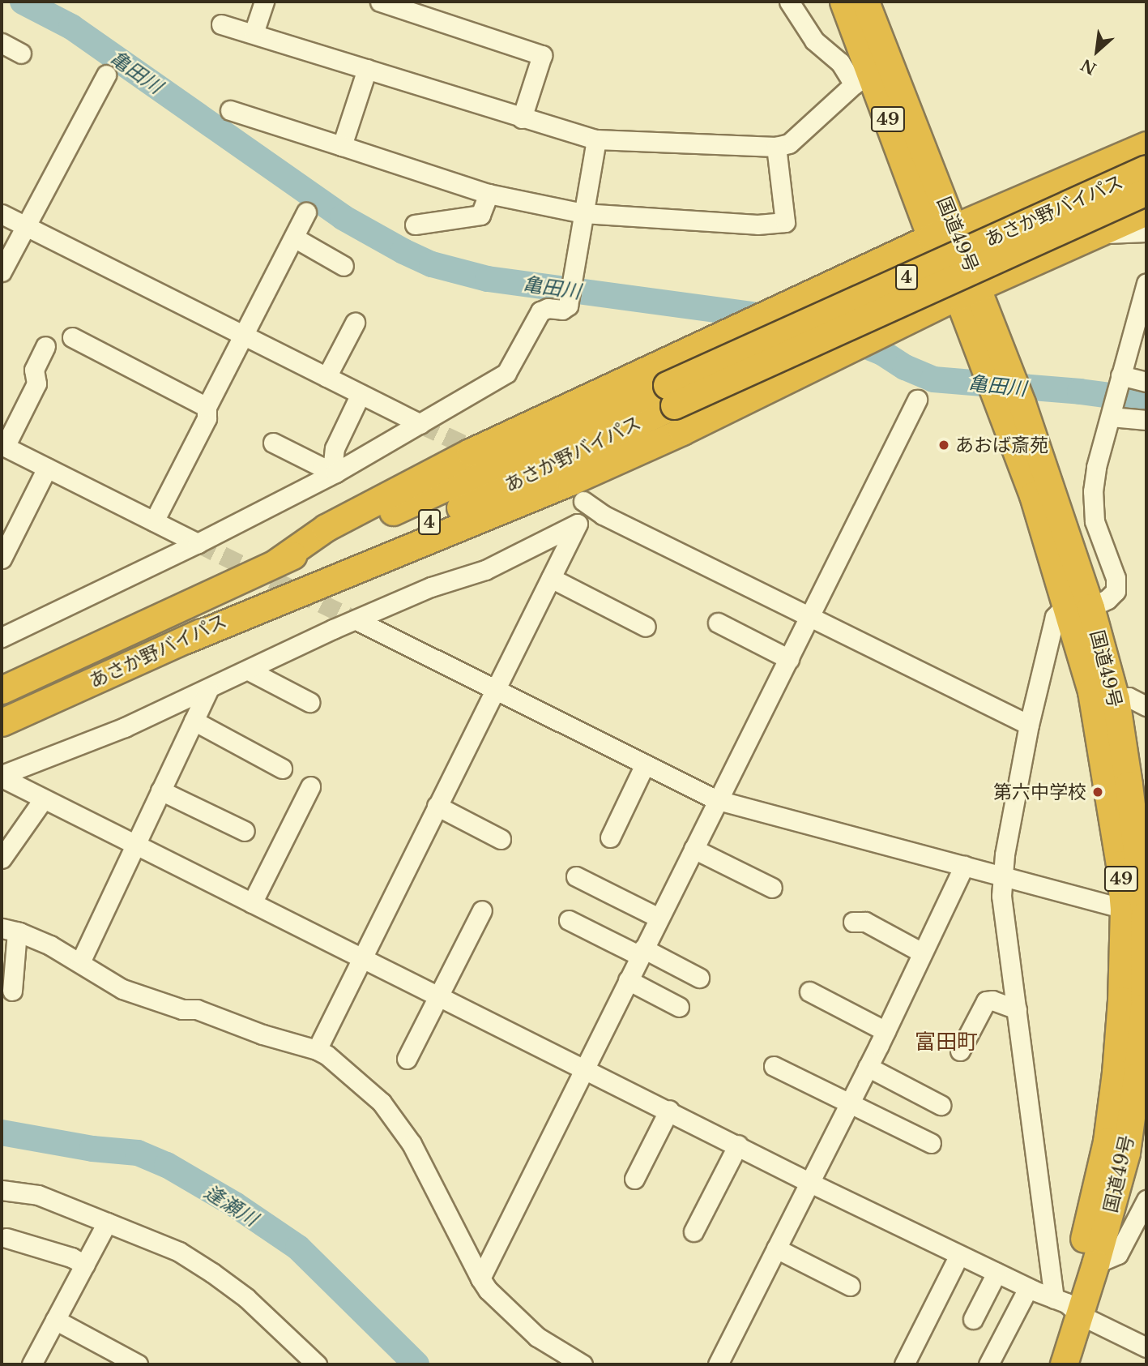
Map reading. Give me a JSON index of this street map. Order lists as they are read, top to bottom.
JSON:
{
  "streets": {
    "highway": [
      "49",
      "あさか野バイパス",
      "国道49号",
      "4"
    ]
  },
  "districts": ["富田町"],
  "water": ["亀田川", "逢瀬川"],
  "places": ["あおば斎苑", "第六中学校"],
  "north": "bottom left"
}
